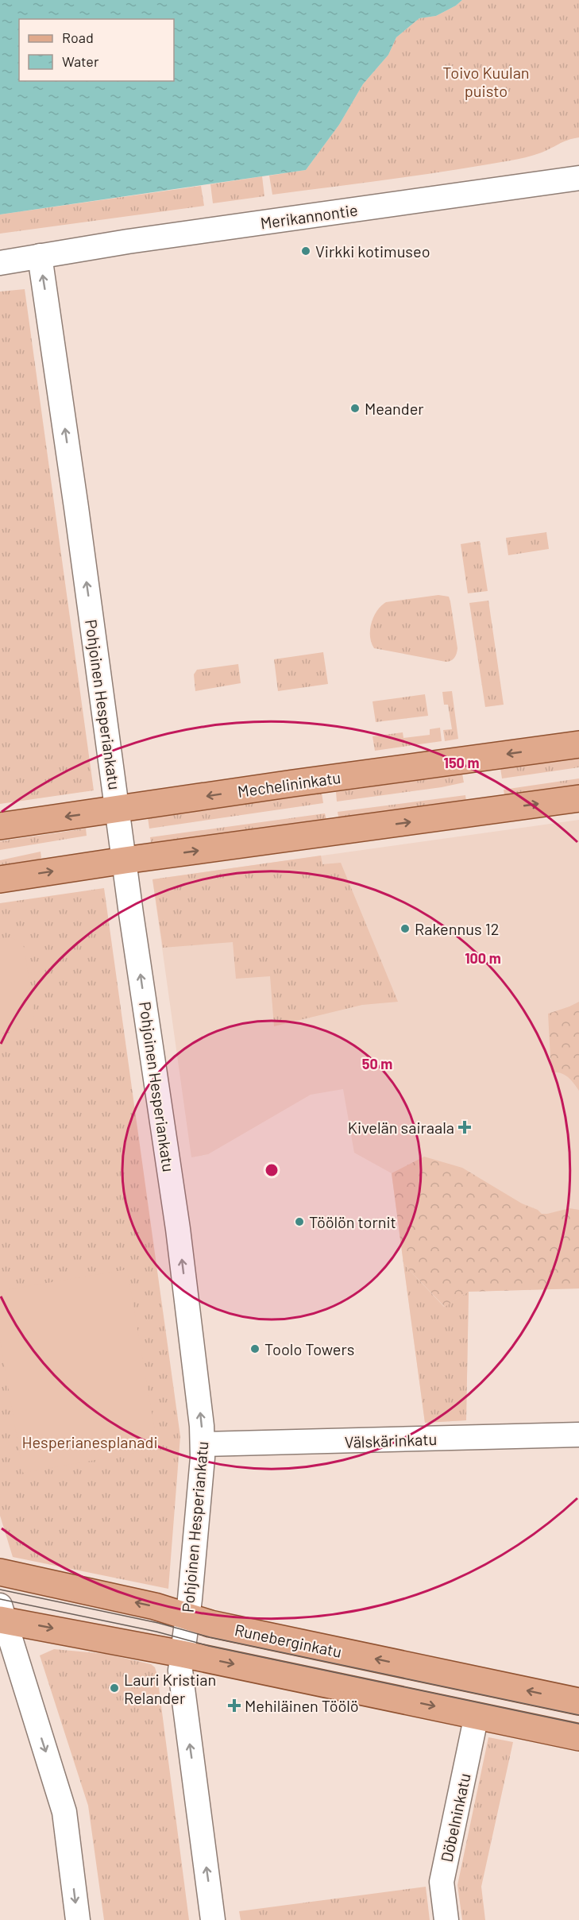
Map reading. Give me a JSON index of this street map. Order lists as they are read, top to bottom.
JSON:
{
  "streets": {
    "main road": ["Mechelininkatu", "Runeberginkatu"],
    "street": [
      "Merikannontie",
      "Pohjoinen Hesperiankatu",
      "Välskärinkatu",
      "Döbelninkatu"
    ]
  },
  "crossings": [
    ["Merikannontie", "Pohjoinen Hesperiankatu"],
    ["Pohjoinen Hesperiankatu", "Mechelininkatu"],
    ["Pohjoinen Hesperiankatu", "Välskärinkatu"],
    ["Pohjoinen Hesperiankatu", "Runeberginkatu"]
  ],
  "one_way": ["Pohjoinen Hesperiankatu"],
  "parks": ["Toivo Kuulan puisto", "Hesperianesplanadi"],
  "places": {
    "other": [
      "Virkki kotimuseo",
      "Meander",
      "Rakennus 12",
      "Töölön tornit",
      "Toolo Towers",
      "Lauri Kristian Relander"
    ],
    "health": ["Kivelän sairaala", "Mehiläinen Töölö"]
  },
  "legend": ["Road", "Water"],
  "rings": ["150 m", "100 m", "50 m"]
}
